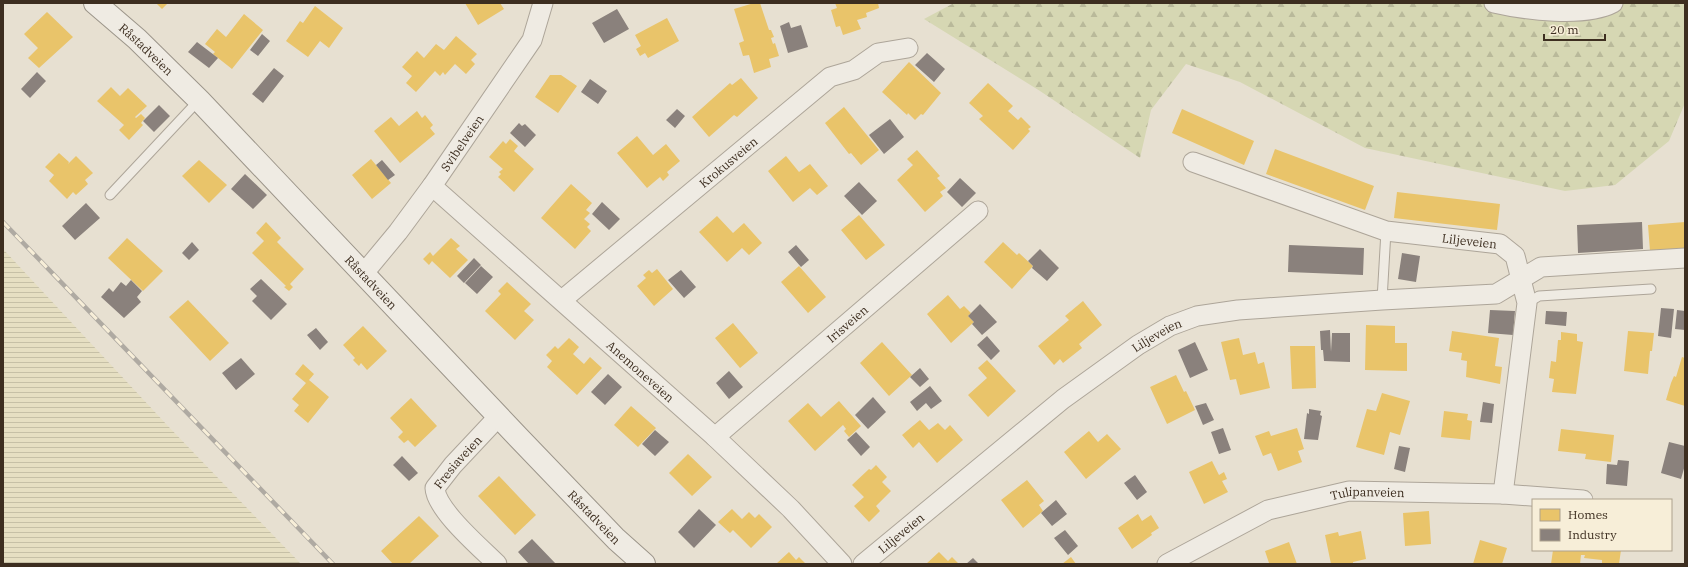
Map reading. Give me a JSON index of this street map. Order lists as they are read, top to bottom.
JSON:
{
  "streets": {
    "main road": ["Råstadveien"],
    "street": [
      "Svibelveien",
      "Krokusveien",
      "Liljeveien",
      "Irisveien",
      "Anemoneveien",
      "Fresiaveien",
      "Tulipanveien"
    ]
  },
  "crossings": [
    ["Råstadveien", "Svibelveien"],
    ["Råstadveien", "Fresiaveien"],
    ["Svibelveien", "Anemoneveien"],
    ["Krokusveien", "Anemoneveien"],
    ["Liljeveien", "Tulipanveien"],
    ["Irisveien", "Anemoneveien"]
  ],
  "legend": ["Homes", "Industry"],
  "scale_bar": "20 m"
}
